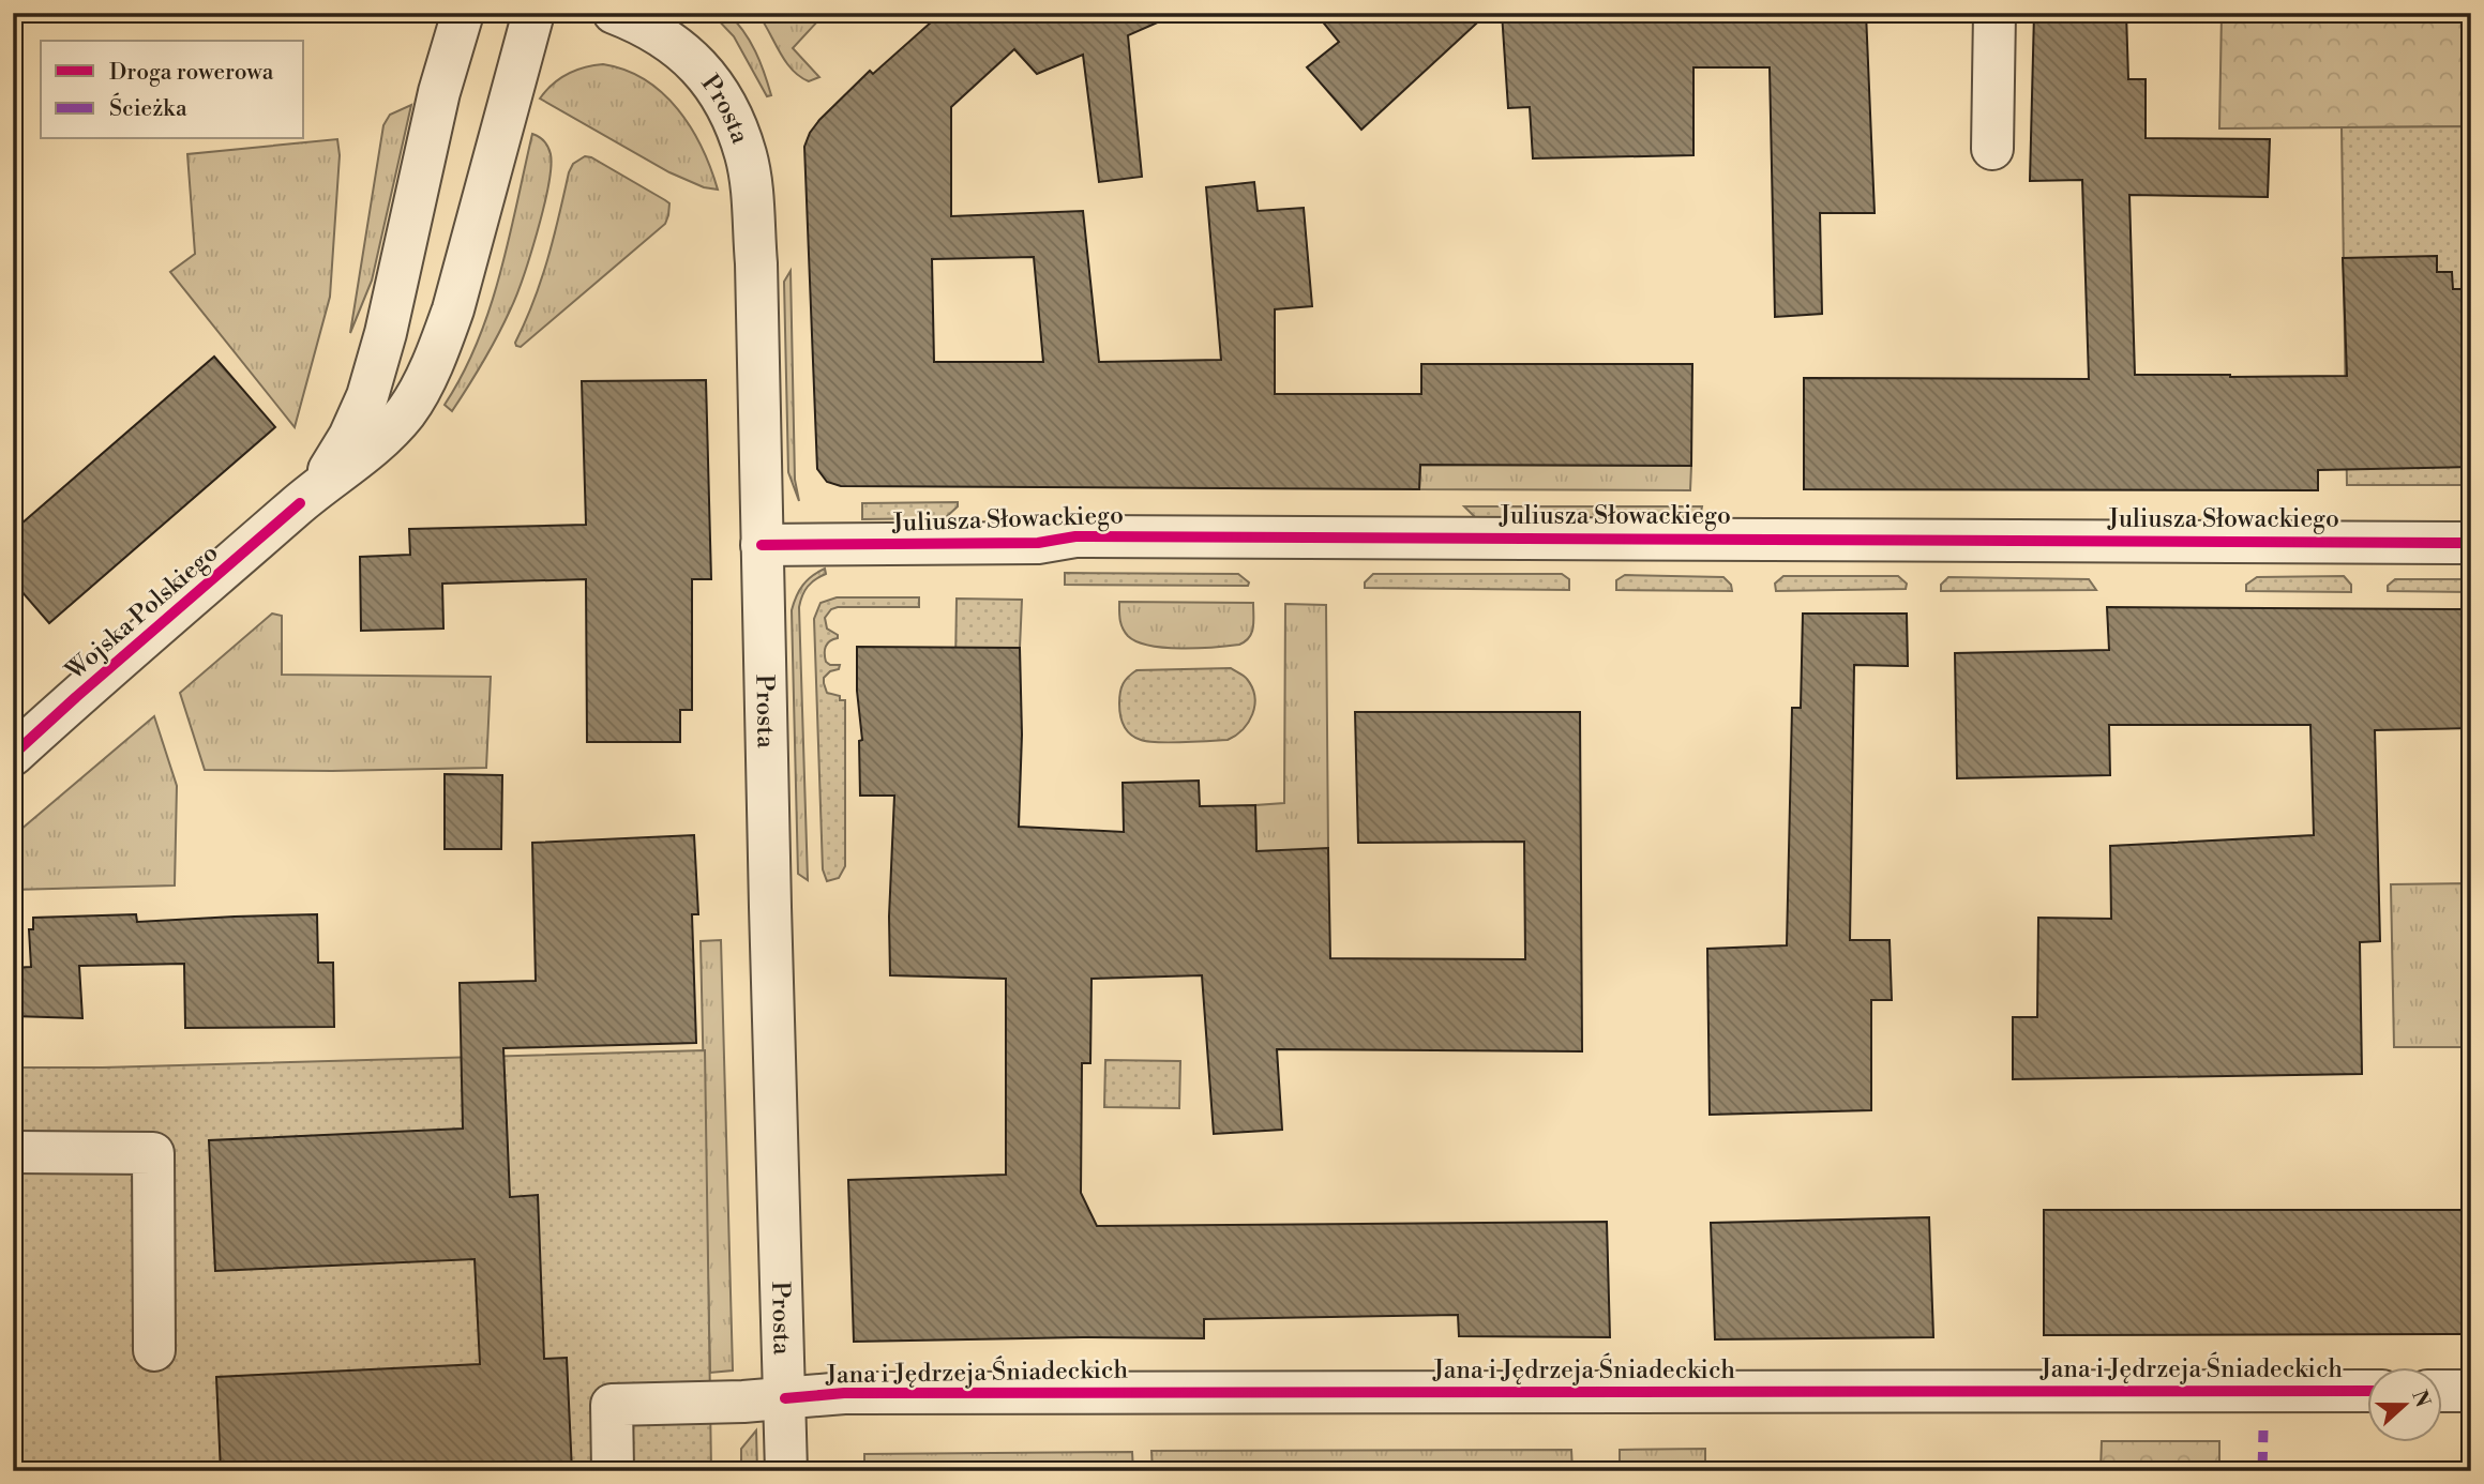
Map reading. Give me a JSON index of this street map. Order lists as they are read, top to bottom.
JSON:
{
  "streets": {
    "street": [
      "Prosta",
      "Juliusza Słowackiego",
      "Wojska Polskiego",
      "Jana i Jędrzeja Śniadeckich"
    ]
  },
  "crossings": [
    ["Prosta", "Juliusza Słowackiego"],
    ["Prosta", "Jana i Jędrzeja Śniadeckich"]
  ],
  "legend": ["Droga rowerowa", "Ścieżka"],
  "north": "right"
}
